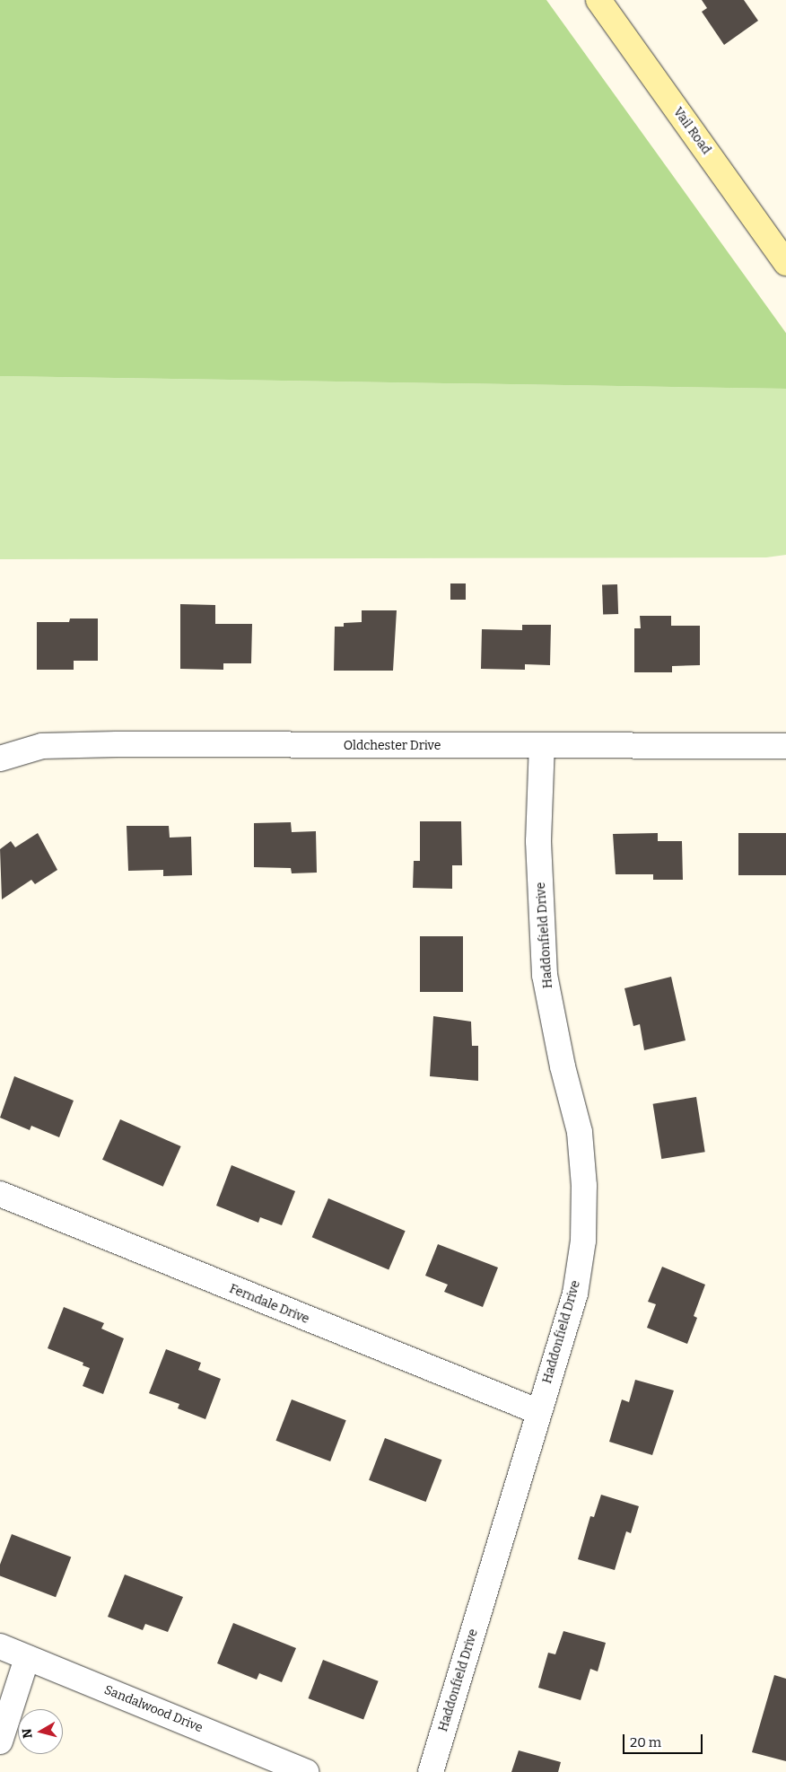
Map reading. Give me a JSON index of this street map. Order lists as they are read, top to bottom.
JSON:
{
  "streets": {
    "street": [
      "Vail Road",
      "Oldchester Drive",
      "Haddonfield Drive",
      "Ferndale Drive",
      "Sandalwood Drive"
    ]
  },
  "crossings": [
    ["Oldchester Drive", "Haddonfield Drive"],
    ["Haddonfield Drive", "Ferndale Drive"]
  ],
  "scale_bar": "20 m",
  "north": "left"
}
